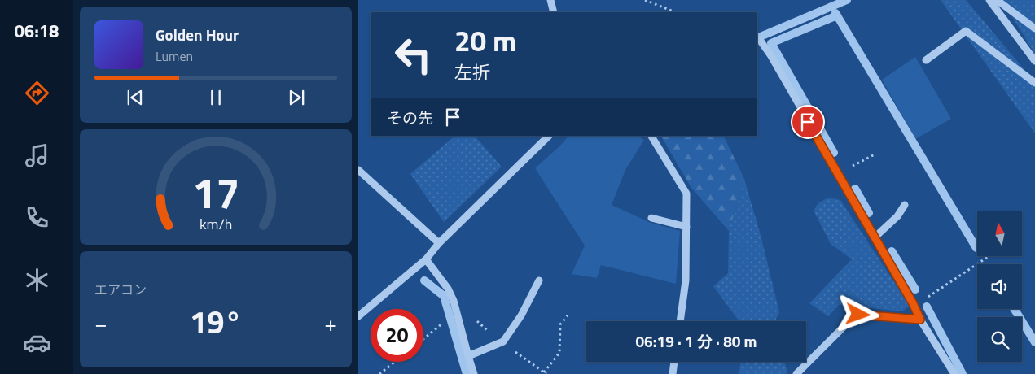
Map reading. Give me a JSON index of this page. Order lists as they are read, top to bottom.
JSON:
{
  "north": "top",
  "page": {
    "tabs": "06:18",
    "turn": ["20 m", "左折"],
    "song": ["Golden Hour", "Lumen"],
    "then": "その先",
    "tile": "エアコン",
    "heat": ["−", "19°", "+"],
    "limit": "20",
    "trip": "06:19 · 1 分 · 80 m",
    "gauge": ["17", "km/h"]
  }
}
